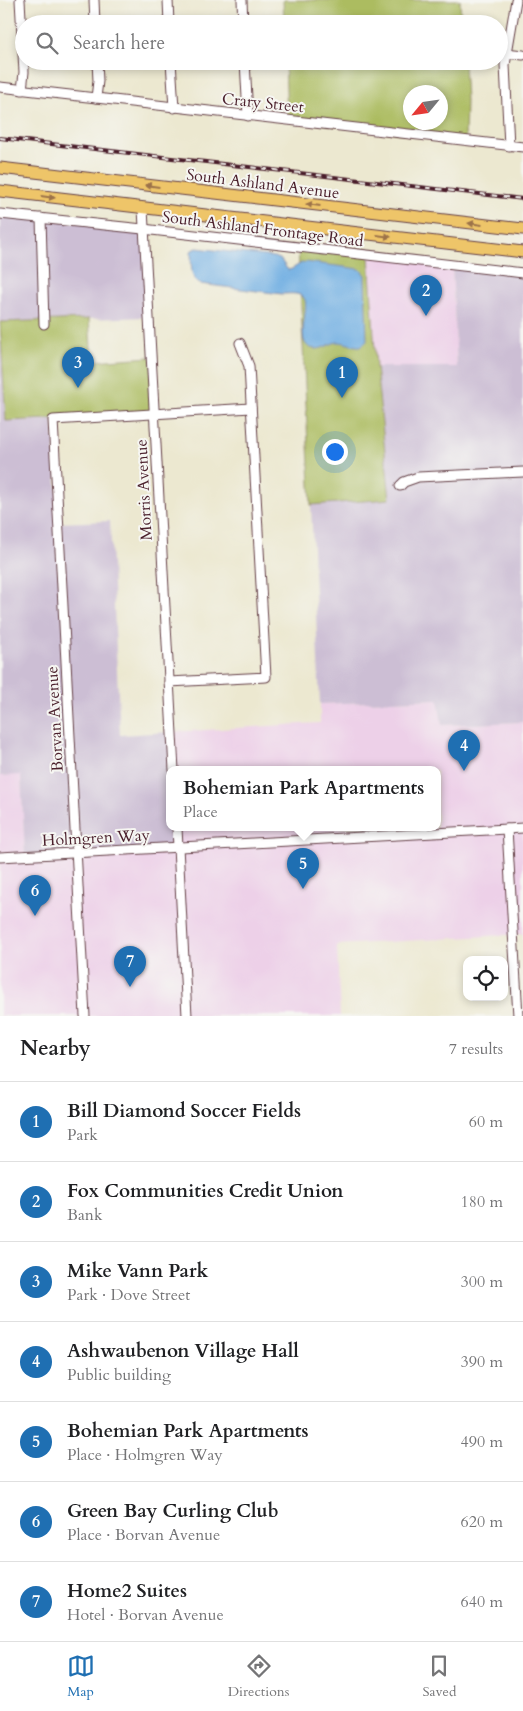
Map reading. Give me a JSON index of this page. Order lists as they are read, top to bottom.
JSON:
{
  "streets": {
    "main road": ["South Ashland Avenue"],
    "street": [
      "Crary Street",
      "South Ashland Frontage Road",
      "Morris Avenue",
      "Borvan Avenue",
      "Holmgren Way"
    ]
  },
  "crossings": [
    ["South Ashland Frontage Road", "Morris Avenue"],
    ["Morris Avenue", "Borvan Avenue"],
    ["Borvan Avenue", "Holmgren Way"]
  ],
  "north": "bottom left",
  "page": {
    "search": "Search here",
    "pins": [
      "2",
      "3",
      "1",
      "4",
      "5",
      "6",
      "7"
    ],
    "popup": ["Bohemian Park Apartments", "Place"],
    "heading": ["Nearby", "7 results"],
    "list": [
      {
        "mark": "1",
        "name": "Bill Diamond Soccer Fields",
        "note": "Park",
        "value": "60 m"
      },
      {
        "mark": "2",
        "name": "Fox Communities Credit Union",
        "note": "Bank",
        "value": "180 m"
      },
      {
        "mark": "3",
        "name": "Mike Vann Park",
        "note": "Park · Dove Street",
        "value": "300 m"
      },
      {
        "mark": "4",
        "name": "Ashwaubenon Village Hall",
        "note": "Public building",
        "value": "390 m"
      },
      {
        "mark": "5",
        "name": "Bohemian Park Apartments",
        "note": "Place · Holmgren Way",
        "value": "490 m"
      },
      {
        "mark": "6",
        "name": "Green Bay Curling Club",
        "note": "Place · Borvan Avenue",
        "value": "620 m"
      },
      {
        "mark": "7",
        "name": "Home2 Suites",
        "note": "Hotel · Borvan Avenue",
        "value": "640 m"
      }
    ],
    "nav": ["Map", "Directions", "Saved"]
  }
}
